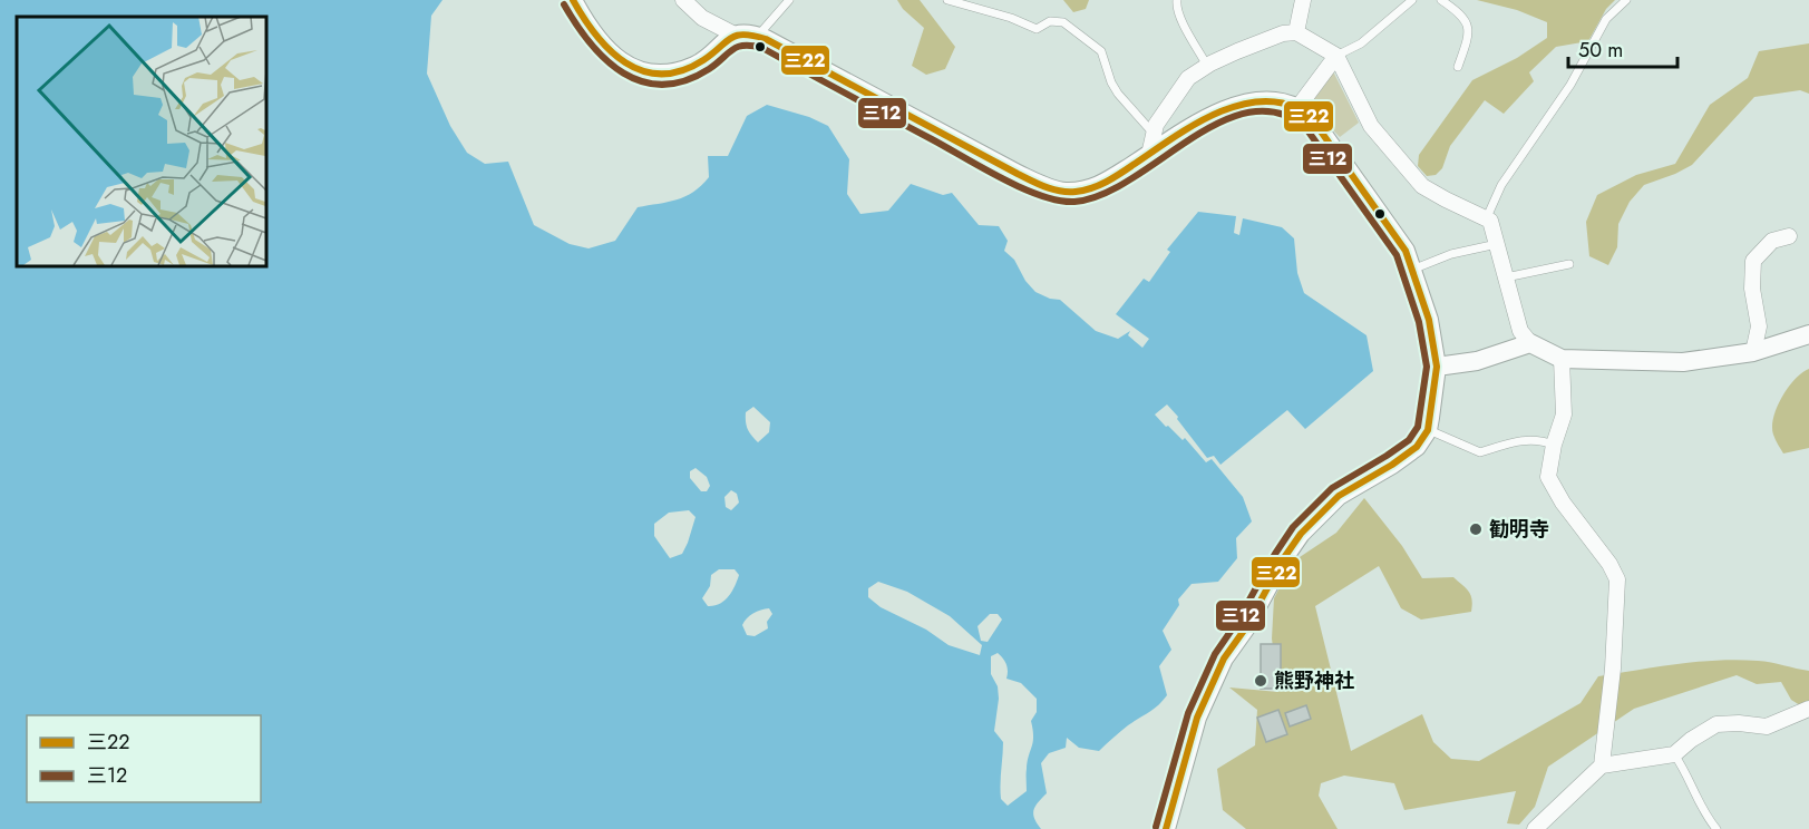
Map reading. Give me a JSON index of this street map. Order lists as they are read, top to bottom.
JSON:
{
  "places": ["勧明寺", "熊野神社"],
  "lines": ["transit line 三22", "transit line 三12"],
  "legend": ["三22", "三12"],
  "scale_bar": "50 m"
}
